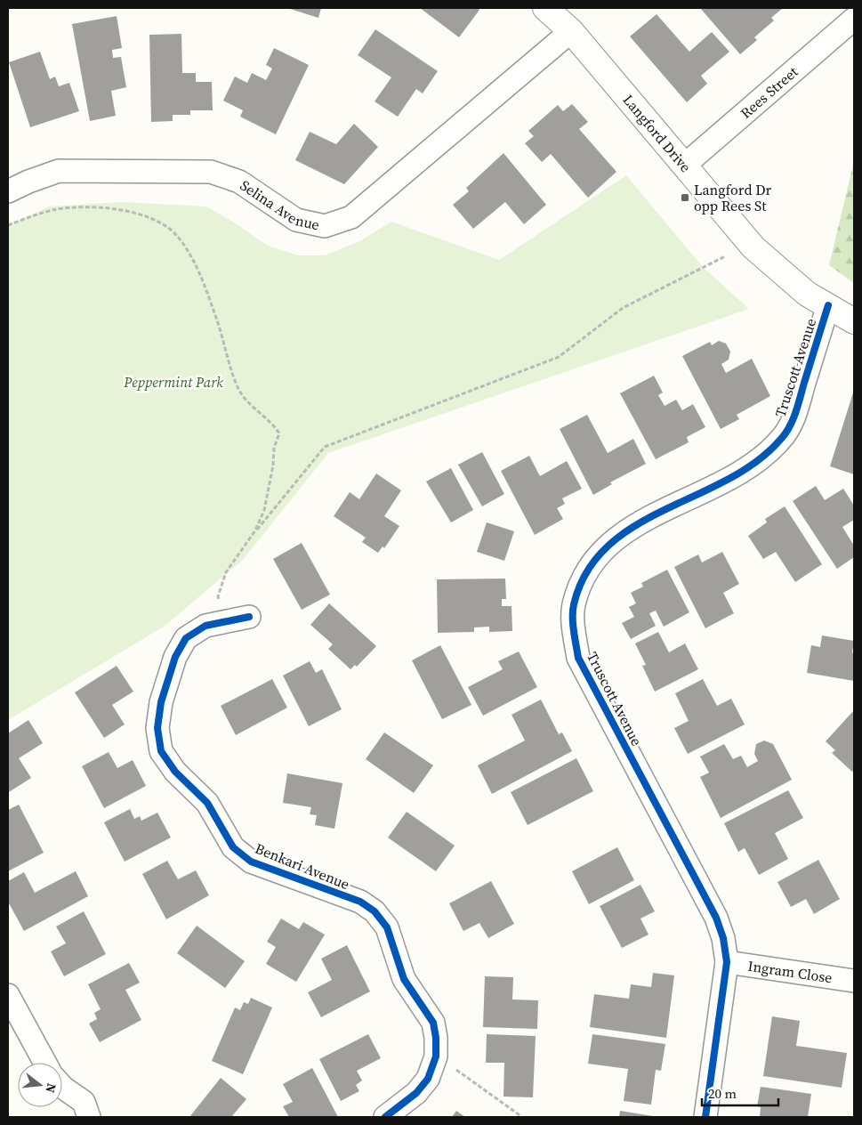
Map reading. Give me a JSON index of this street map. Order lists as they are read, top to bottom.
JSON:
{
  "streets": {
    "street": [
      "Rees Street",
      "Langford Drive",
      "Selina Avenue",
      "Truscott Avenue",
      "Benkari Avenue",
      "Ingram Close"
    ]
  },
  "crossings": [
    ["Rees Street", "Langford Drive"],
    ["Langford Drive", "Selina Avenue"],
    ["Langford Drive", "Truscott Avenue"],
    ["Truscott Avenue", "Ingram Close"]
  ],
  "parks": ["Peppermint Park"],
  "places": {
    "transit": ["Langford Dr opp Rees St"]
  },
  "scale_bar": "20 m",
  "north": "right"
}
